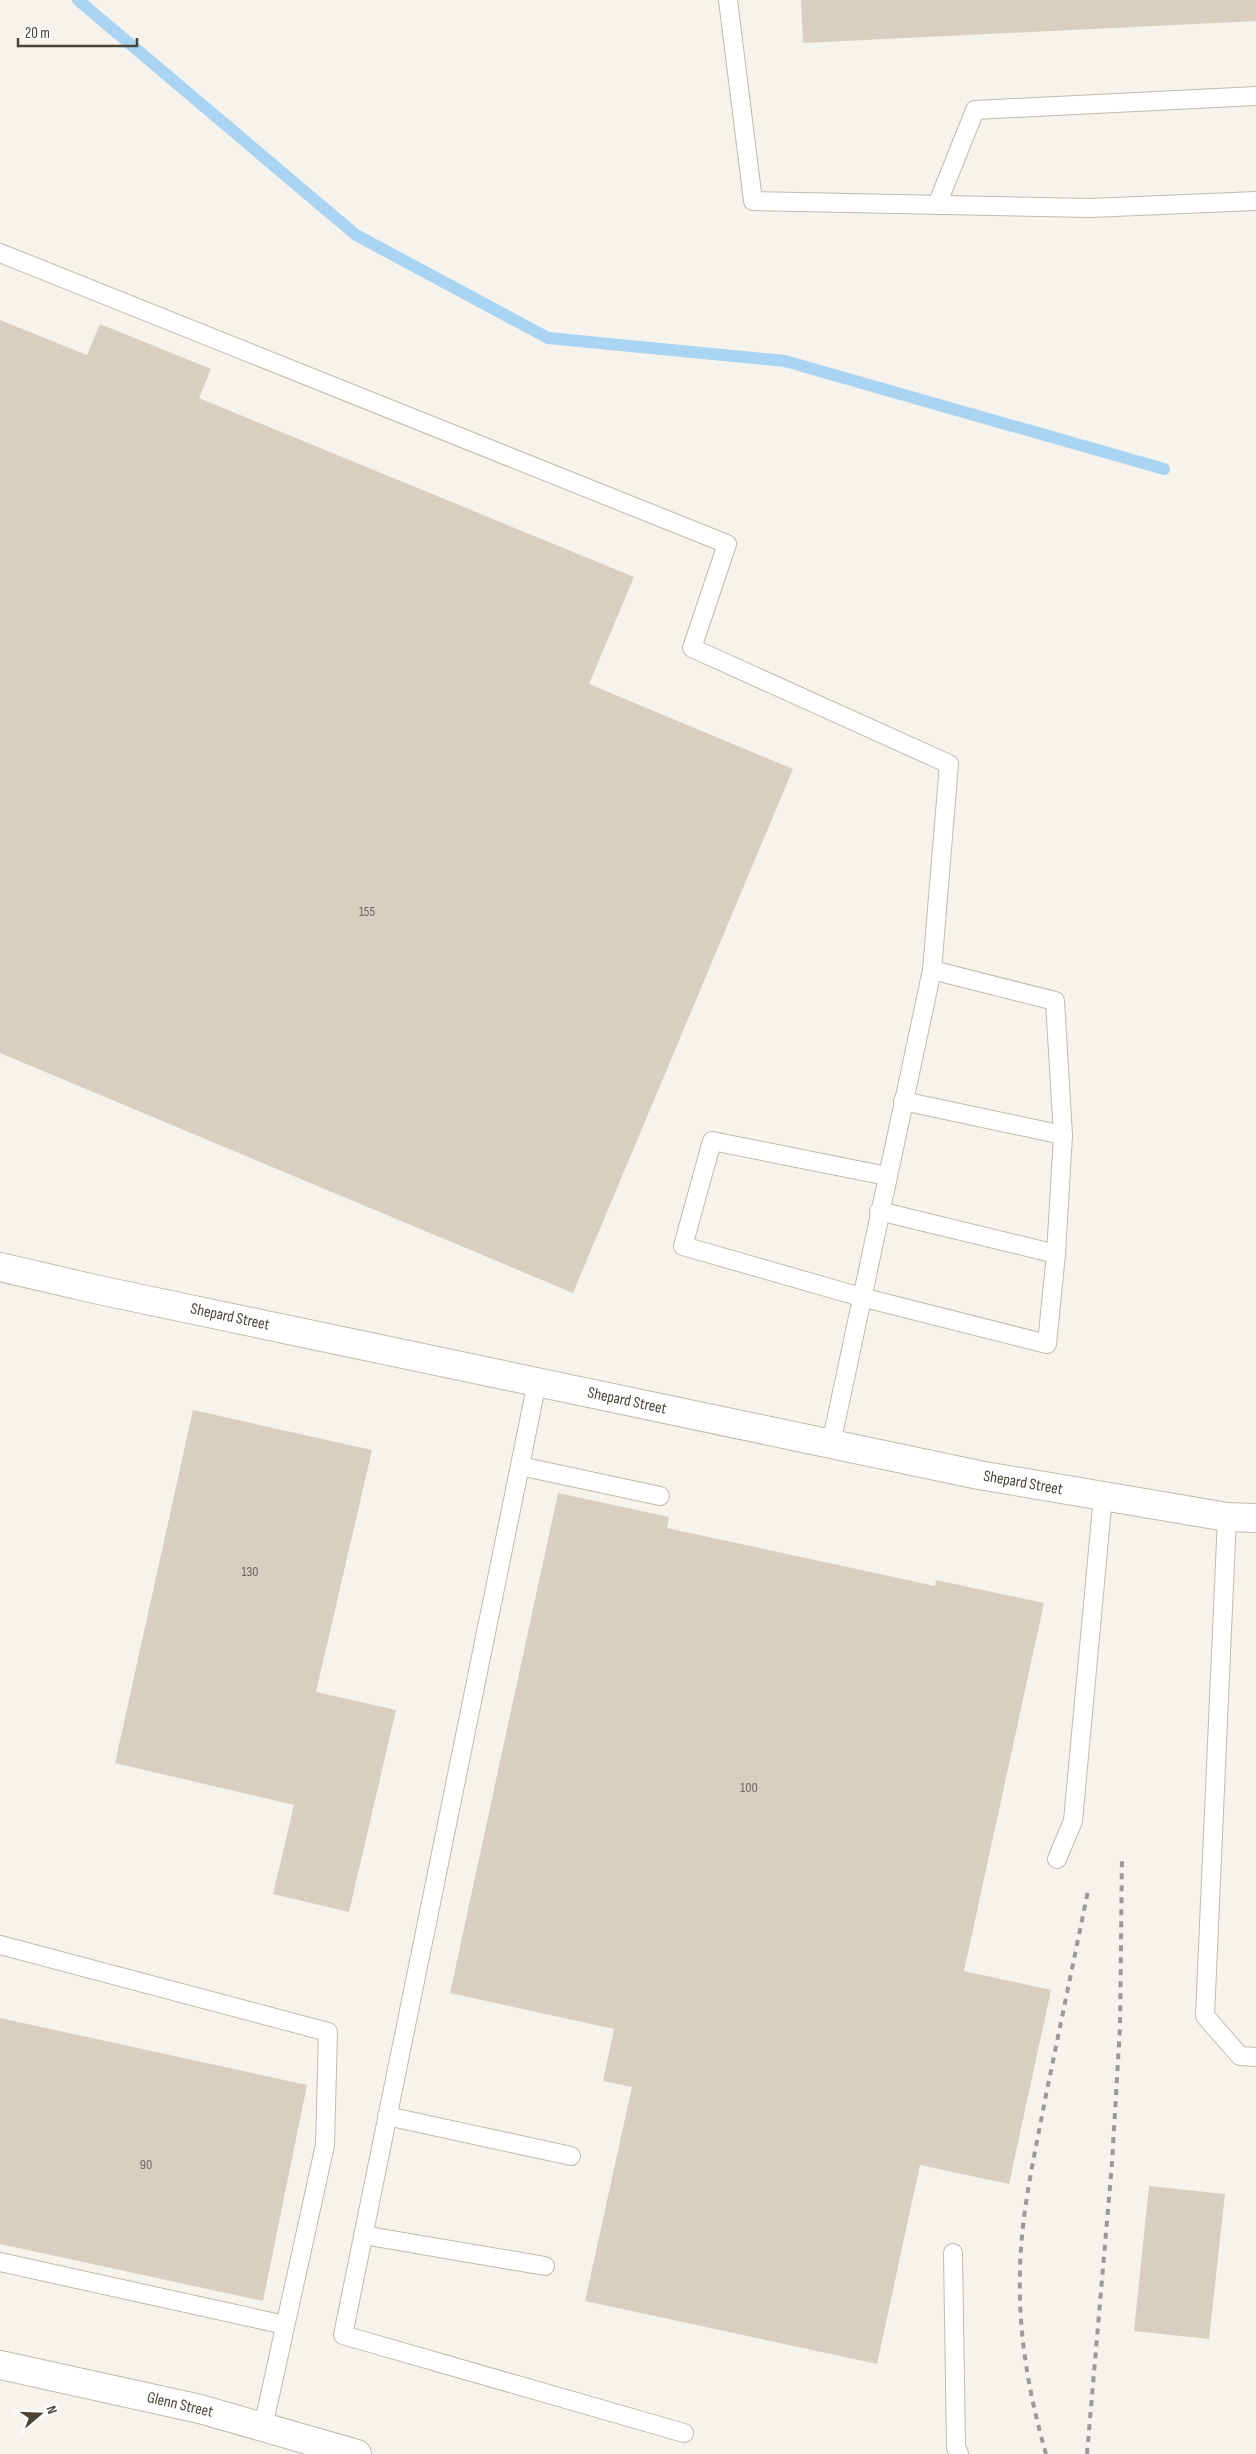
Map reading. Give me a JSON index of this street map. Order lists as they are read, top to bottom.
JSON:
{
  "streets": {
    "street": ["Shepard Street", "Glenn Street"]
  },
  "house_numbers": [
    "155",
    "130",
    "100",
    "90"
  ],
  "scale_bar": "20 m",
  "north": "right"
}
